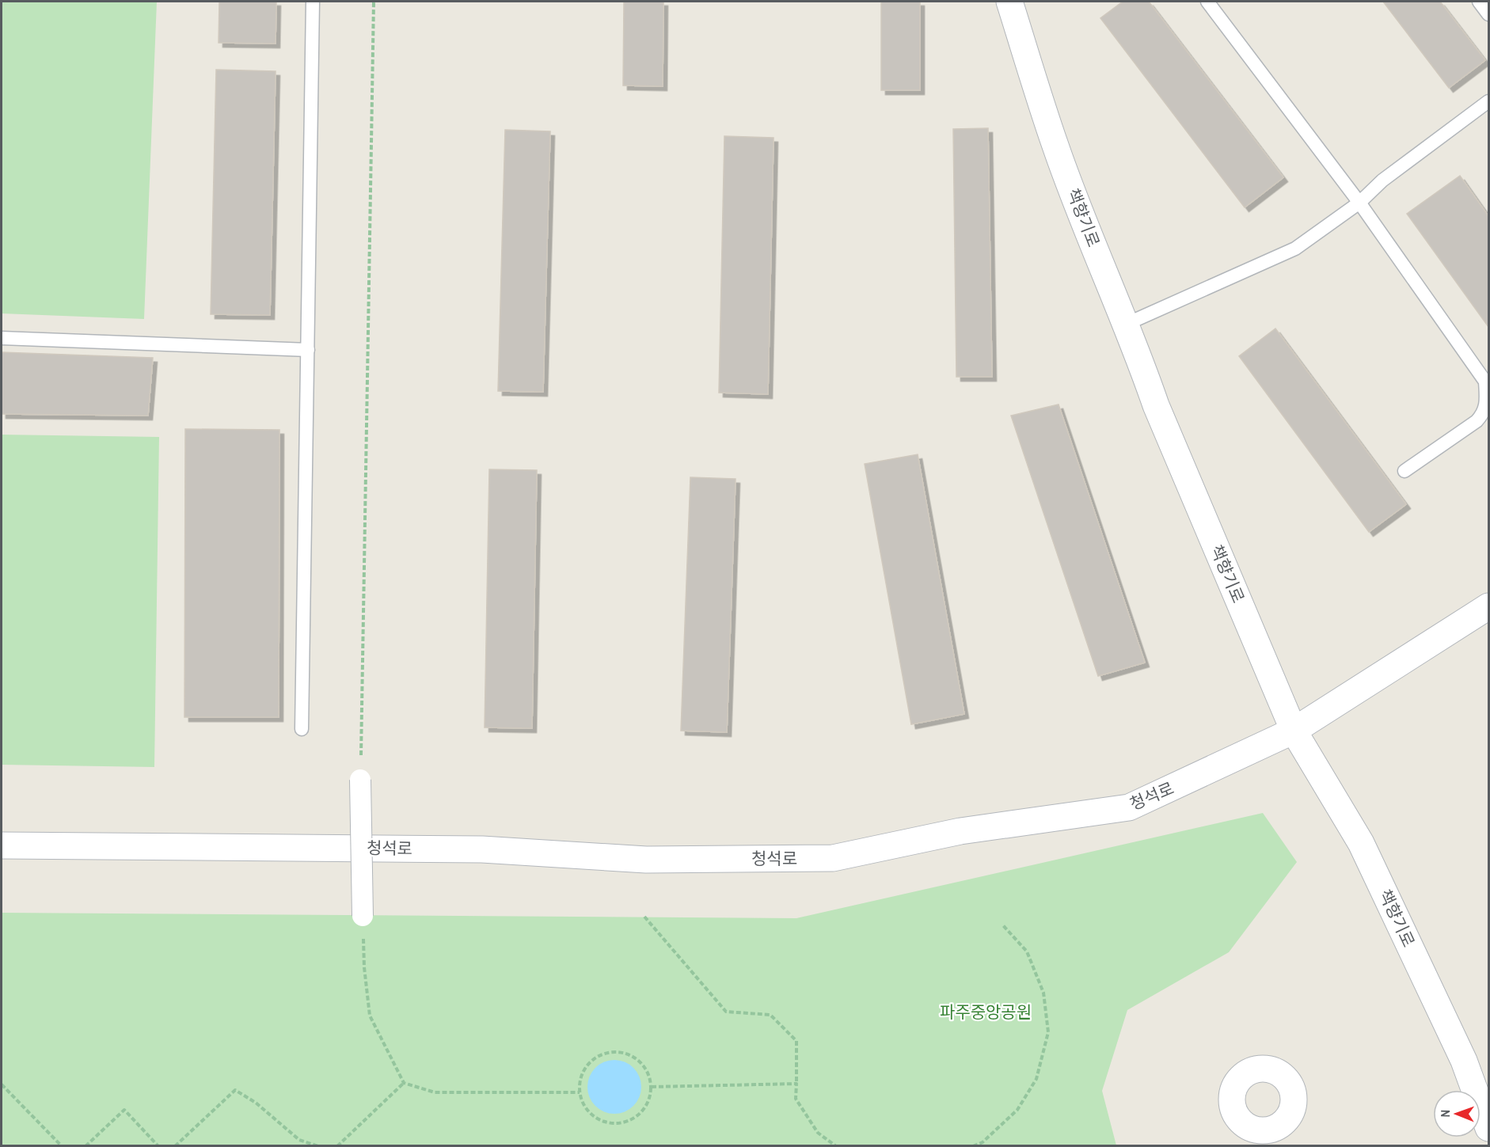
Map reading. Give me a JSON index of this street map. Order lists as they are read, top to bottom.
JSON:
{
  "streets": {
    "main road": ["책향기로", "청석로"]
  },
  "crossings": [
    ["책향기로", "청석로"]
  ],
  "parks": ["파주중앙공원"],
  "north": "left"
}
